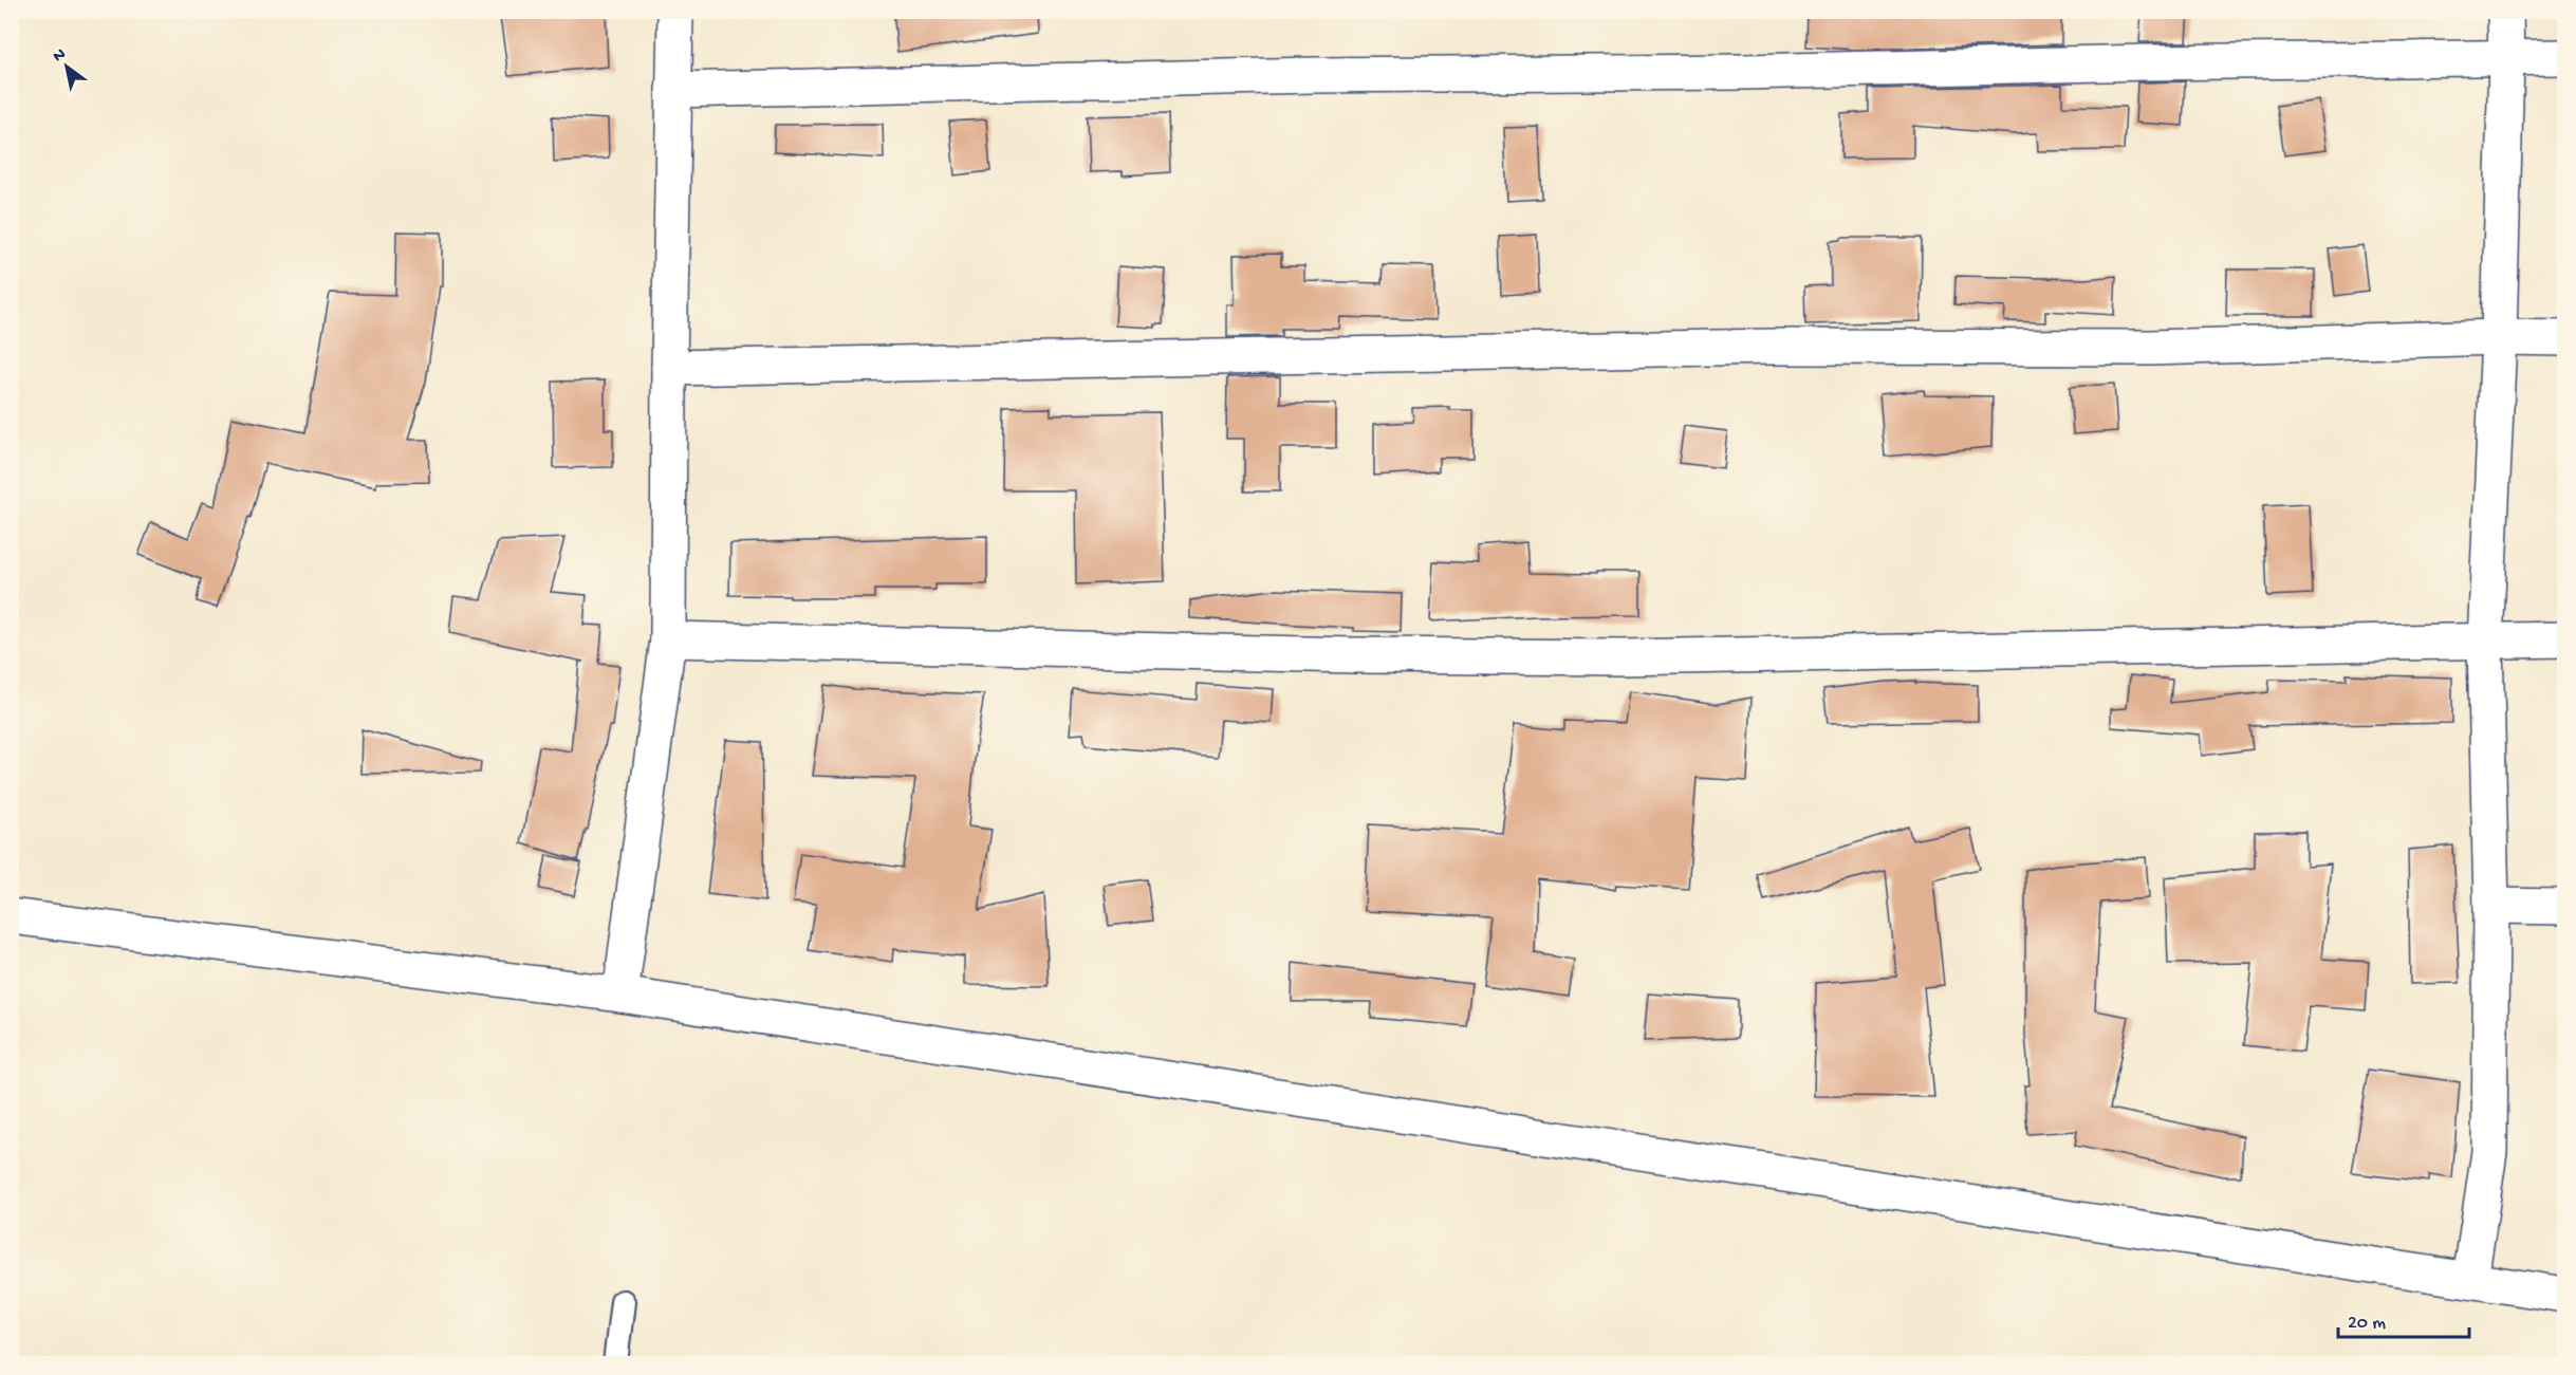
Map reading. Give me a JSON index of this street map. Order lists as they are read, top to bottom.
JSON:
{
  "scale_bar": "20 m",
  "north": "top left"
}
